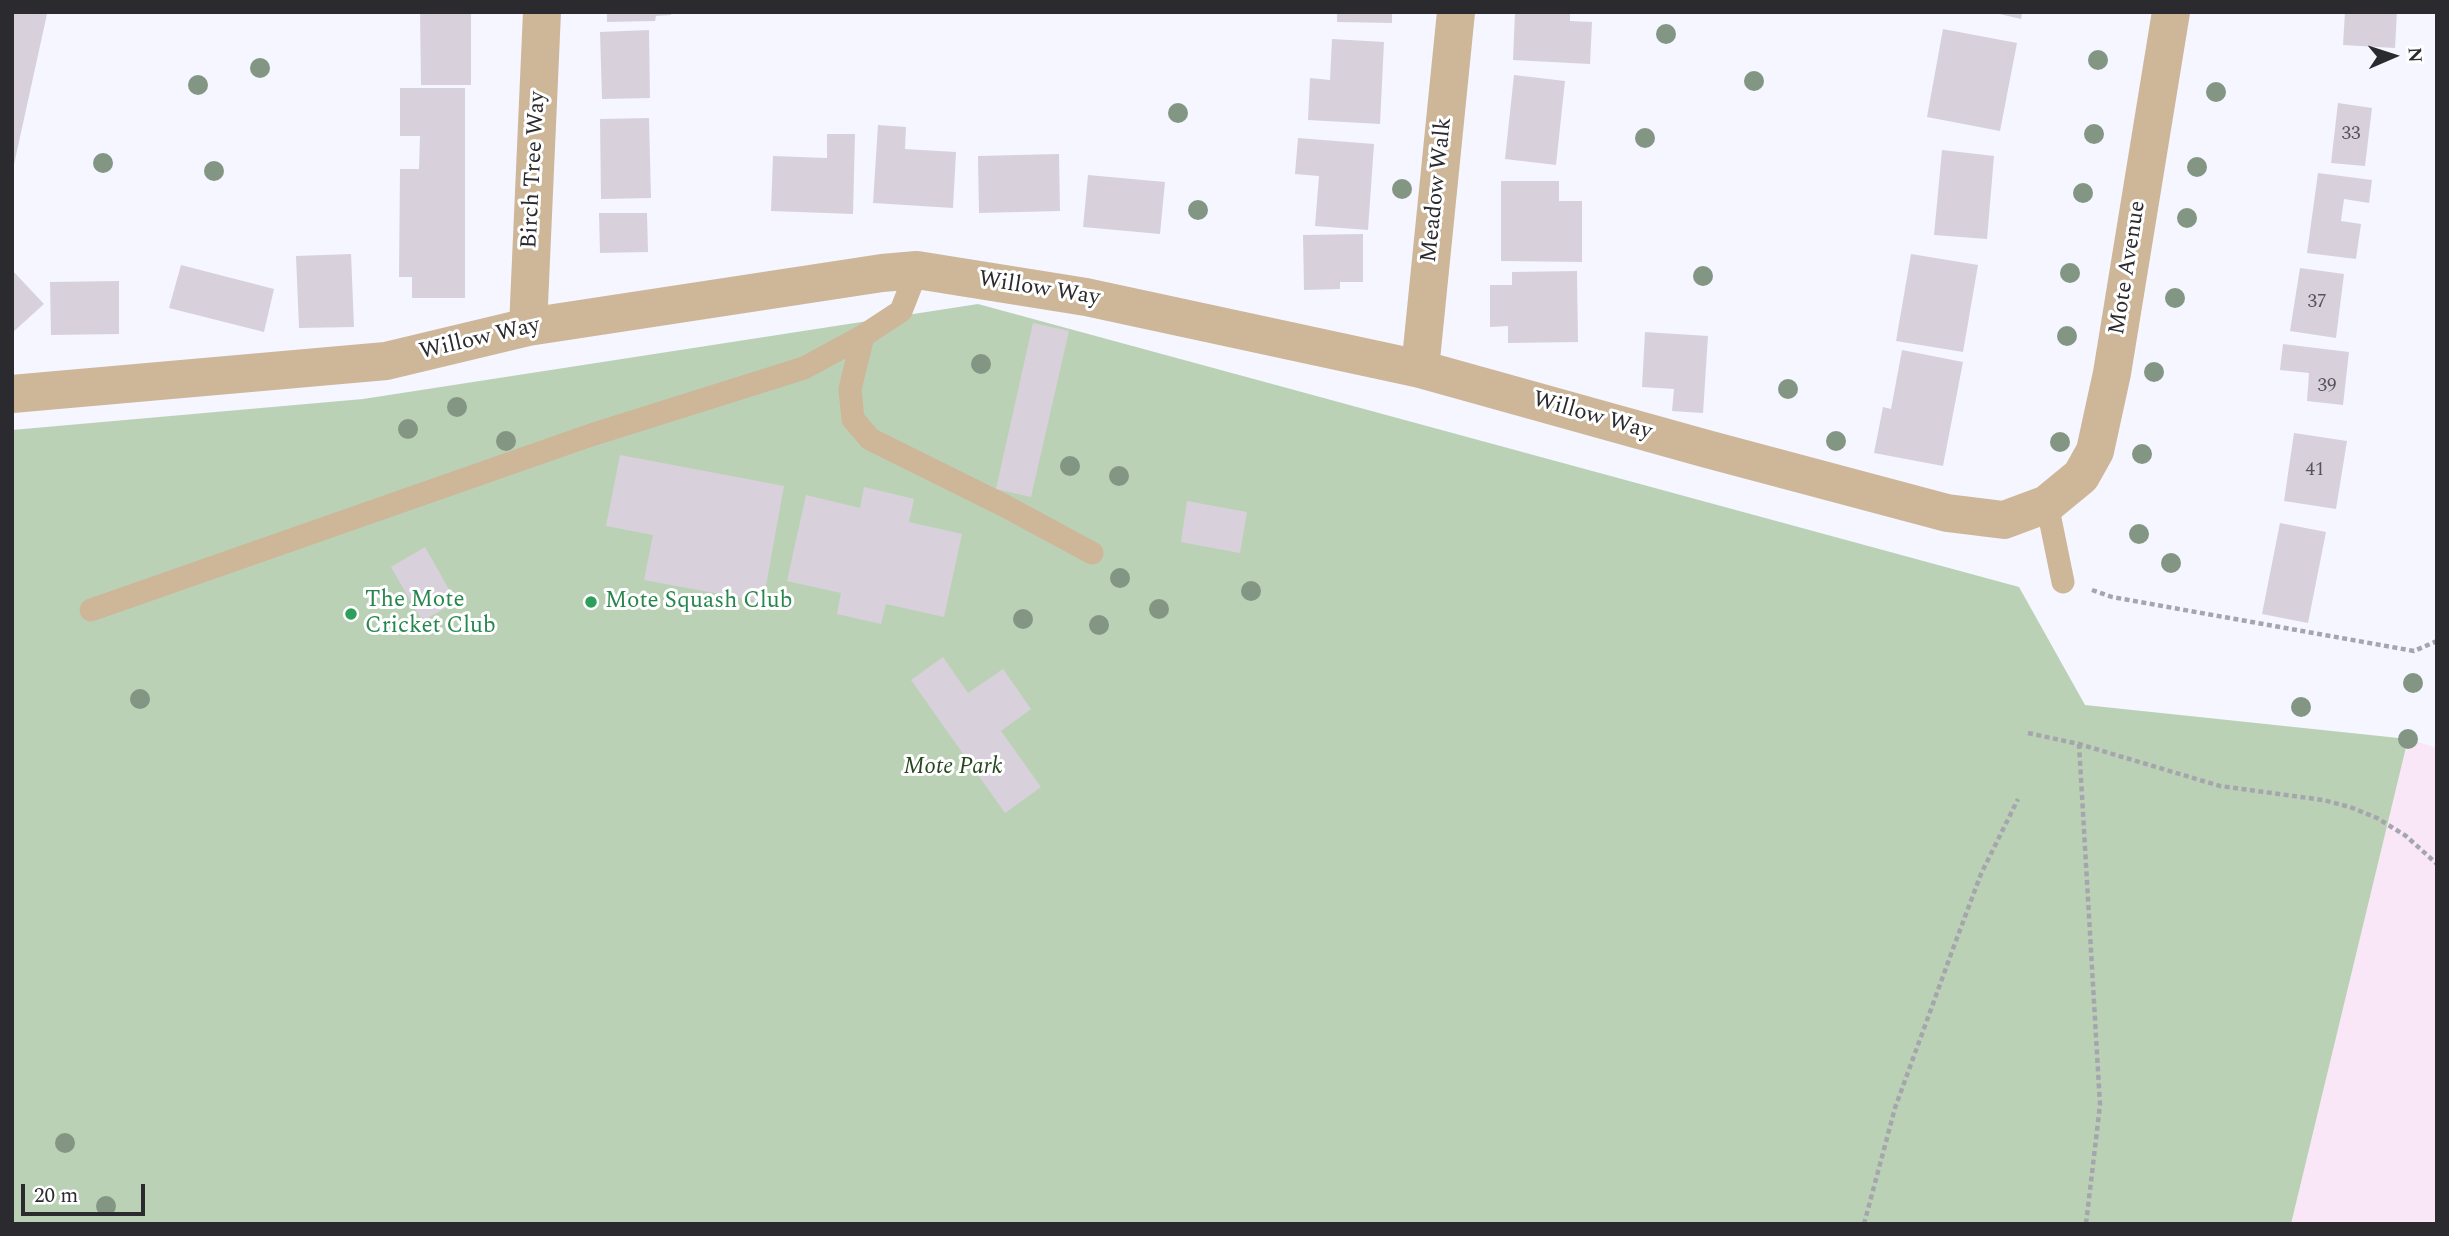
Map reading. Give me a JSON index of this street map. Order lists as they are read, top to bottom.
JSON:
{
  "streets": {
    "street": [
      "Birch Tree Way",
      "Meadow Walk",
      "Mote Avenue",
      "Willow Way"
    ]
  },
  "crossings": [
    ["Birch Tree Way", "Willow Way"],
    ["Meadow Walk", "Willow Way"],
    ["Mote Avenue", "Willow Way"]
  ],
  "parks": ["Mote Park"],
  "places": ["Mote Squash Club", "The Mote Cricket Club"],
  "house_numbers": [
    "33",
    "37",
    "39",
    "41"
  ],
  "scale_bar": "20 m",
  "north": "right"
}
